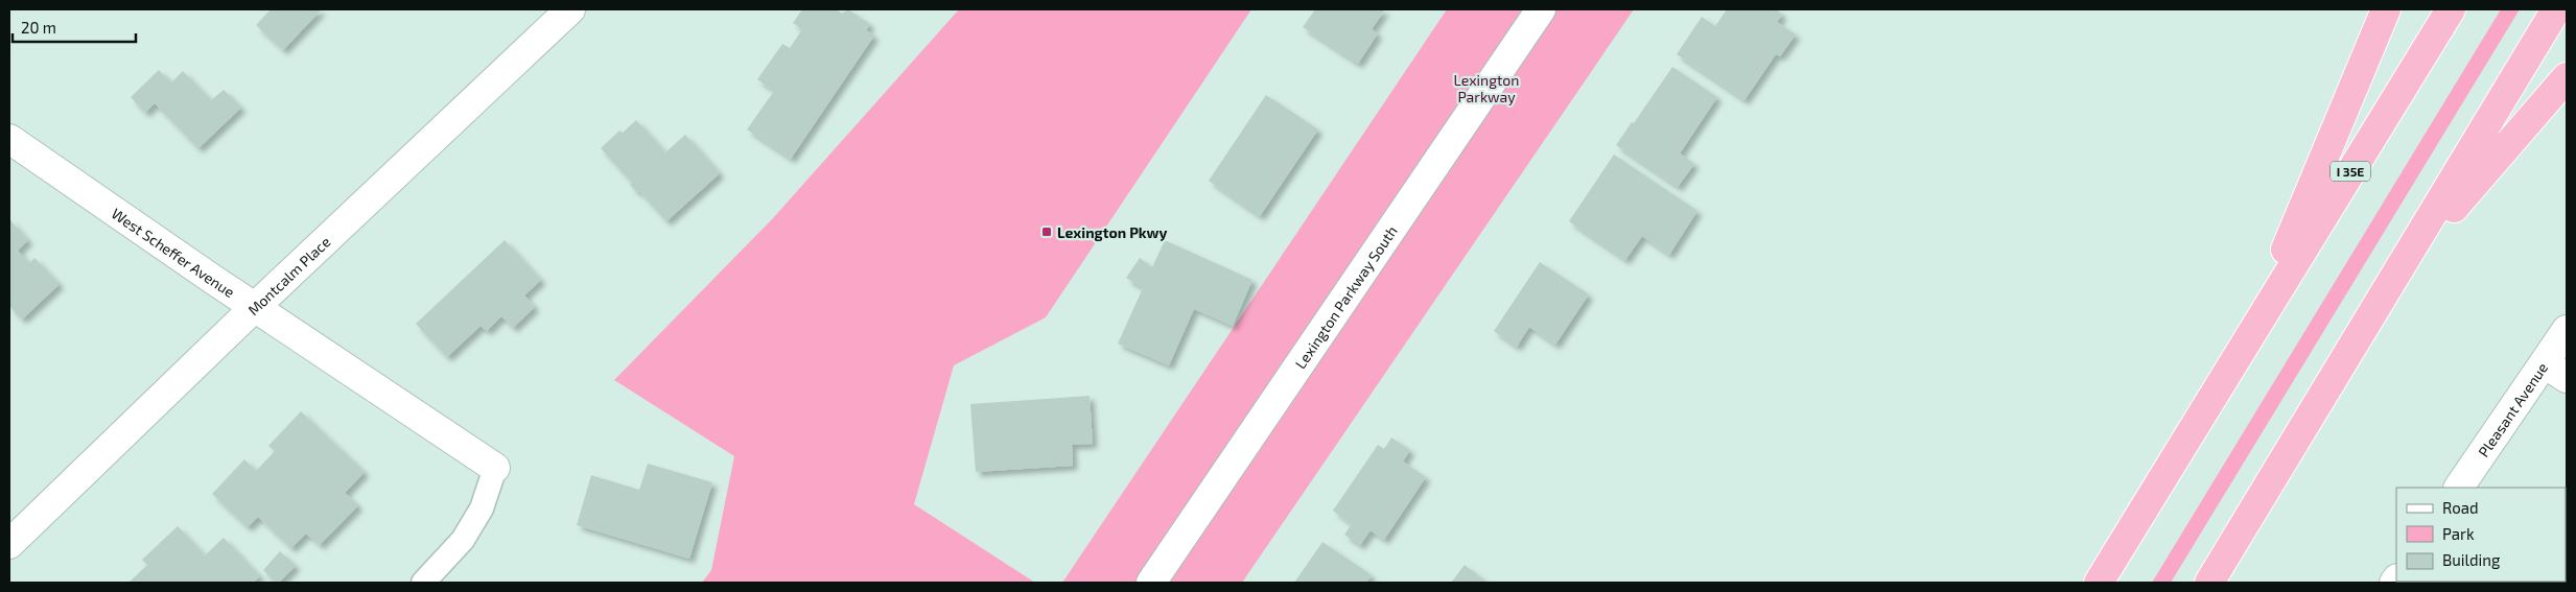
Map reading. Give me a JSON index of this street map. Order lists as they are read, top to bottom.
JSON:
{
  "streets": {
    "highway": ["I 35E"],
    "street": [
      "West Scheffer Avenue",
      "Montcalm Place",
      "Lexington Parkway South",
      "Pleasant Avenue"
    ]
  },
  "crossings": [
    ["West Scheffer Avenue", "Montcalm Place"]
  ],
  "parks": ["Lexington Parkway"],
  "places": {
    "transit": ["Lexington Pkwy"]
  },
  "legend": ["Road", "Park", "Building"],
  "scale_bar": "20 m"
}
